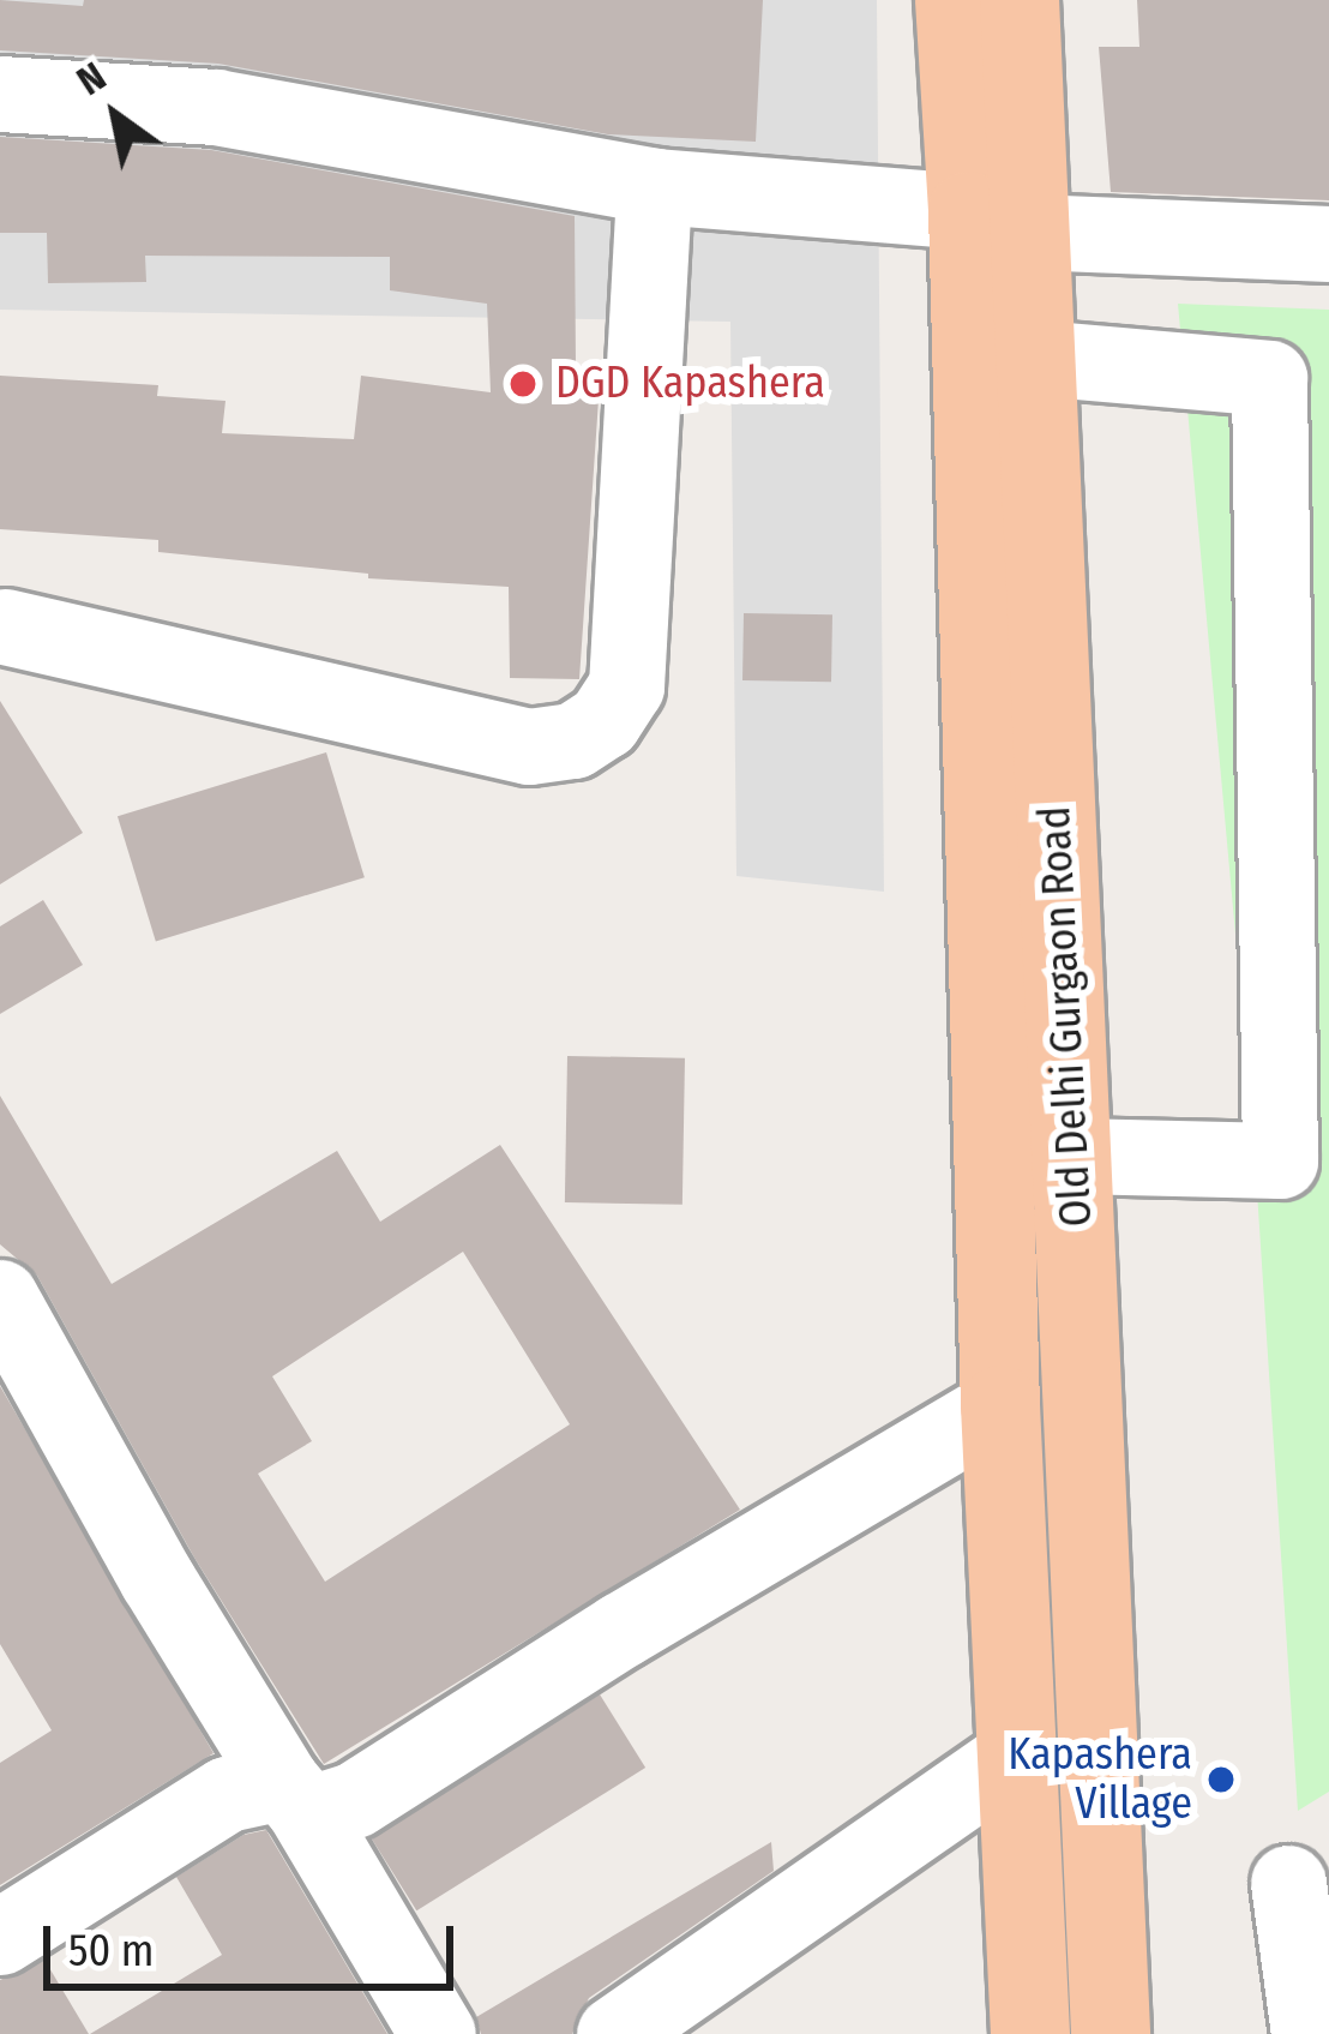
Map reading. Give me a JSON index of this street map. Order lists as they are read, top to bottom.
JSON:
{
  "streets": {
    "main road": ["Old Delhi Gurgaon Road"]
  },
  "places": ["DGD Kapashera", "Kapashera Village"],
  "scale_bar": "50 m",
  "north": "top left"
}
